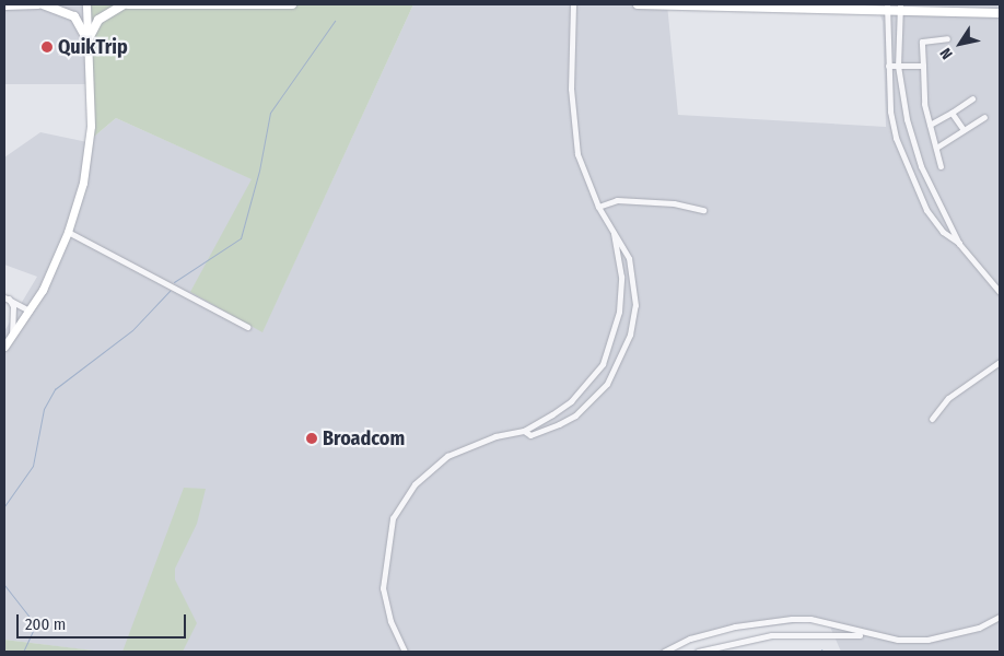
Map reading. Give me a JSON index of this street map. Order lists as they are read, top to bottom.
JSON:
{
  "places": ["QuikTrip", "Broadcom"],
  "scale_bar": "200 m",
  "north": "bottom left"
}
